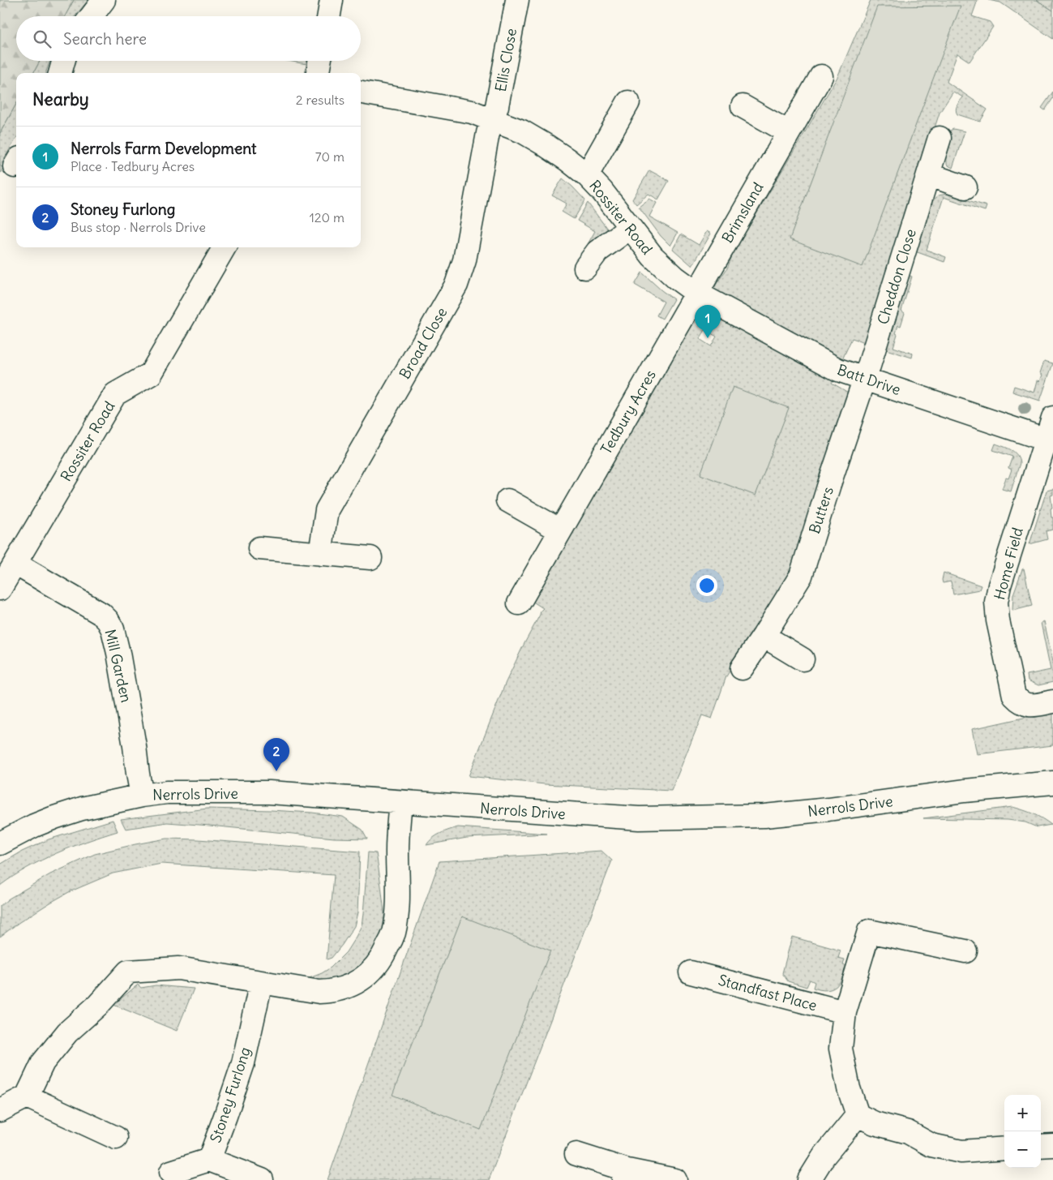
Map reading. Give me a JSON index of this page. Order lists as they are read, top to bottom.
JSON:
{
  "streets": {
    "street": [
      "Ellis Close",
      "Brimsland",
      "Rossiter Road",
      "Cheddon Close",
      "Broad Close",
      "Batt Drive",
      "Tedbury Acres",
      "Butters",
      "Home Field",
      "Mill Garden",
      "Nerrols Drive",
      "Standfast Place",
      "Stoney Furlong"
    ]
  },
  "crossings": [
    ["Ellis Close", "Rossiter Road"],
    ["Ellis Close", "Broad Close"],
    ["Brimsland", "Rossiter Road"],
    ["Brimsland", "Batt Drive"],
    ["Brimsland", "Tedbury Acres"],
    ["Rossiter Road", "Broad Close"],
    ["Rossiter Road", "Batt Drive"],
    ["Rossiter Road", "Tedbury Acres"],
    ["Rossiter Road", "Mill Garden"],
    ["Cheddon Close", "Batt Drive"],
    ["Cheddon Close", "Butters"],
    ["Batt Drive", "Tedbury Acres"],
    ["Batt Drive", "Butters"],
    ["Batt Drive", "Home Field"],
    ["Mill Garden", "Nerrols Drive"]
  ],
  "page": {
    "search": "Search here",
    "heading": ["Nearby", "2 results"],
    "list": [
      {
        "mark": "1",
        "name": "Nerrols Farm Development",
        "note": "Place · Tedbury Acres",
        "value": "70 m"
      },
      {
        "mark": "2",
        "name": "Stoney Furlong",
        "note": "Bus stop · Nerrols Drive",
        "value": "120 m"
      }
    ],
    "pins": ["1", "2"],
    "map_buttons": ["+", "−"]
  }
}
